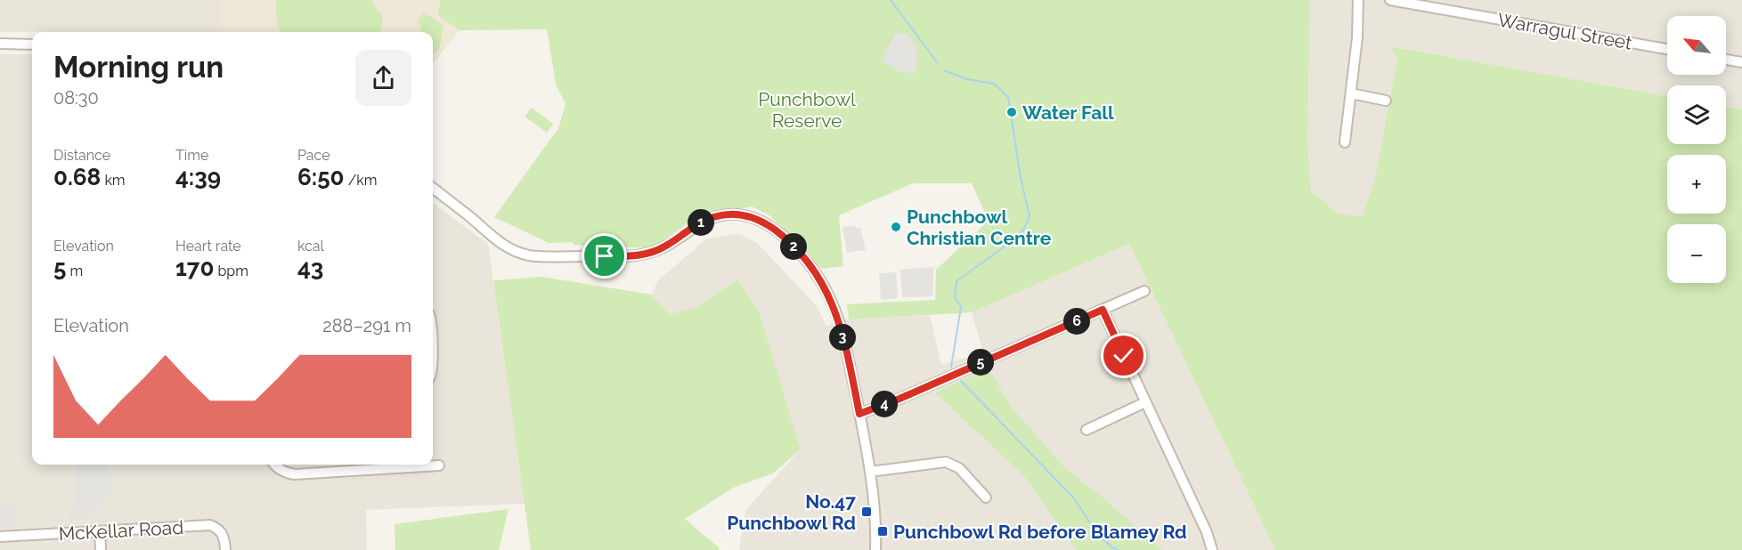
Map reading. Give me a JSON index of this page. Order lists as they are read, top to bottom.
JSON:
{
  "streets": {
    "street": ["Warragul Street", "McKellar Road"]
  },
  "parks": ["Punchbowl Reserve"],
  "places": {
    "other": ["Water Fall", "Punchbowl Christian Centre"],
    "transit": ["No.47 Punchbowl Rd", "Punchbowl Rd before Blamey Rd"]
  },
  "north": "top left",
  "page": {
    "map_buttons": ["+", "−"],
    "heading": ["Morning run", "08:30"],
    "stats": [
      ["Distance", "0.68 km"],
      ["Time", "4:39"],
      ["Pace", "6:50 /km"],
      ["Elevation", "5 m"],
      ["Heart rate", "170 bpm"],
      ["kcal", "43"]
    ],
    "pins": [
      "1",
      "2",
      "6",
      "3",
      "5",
      "4"
    ],
    "chart": ["Elevation", "288–291 m"]
  }
}
